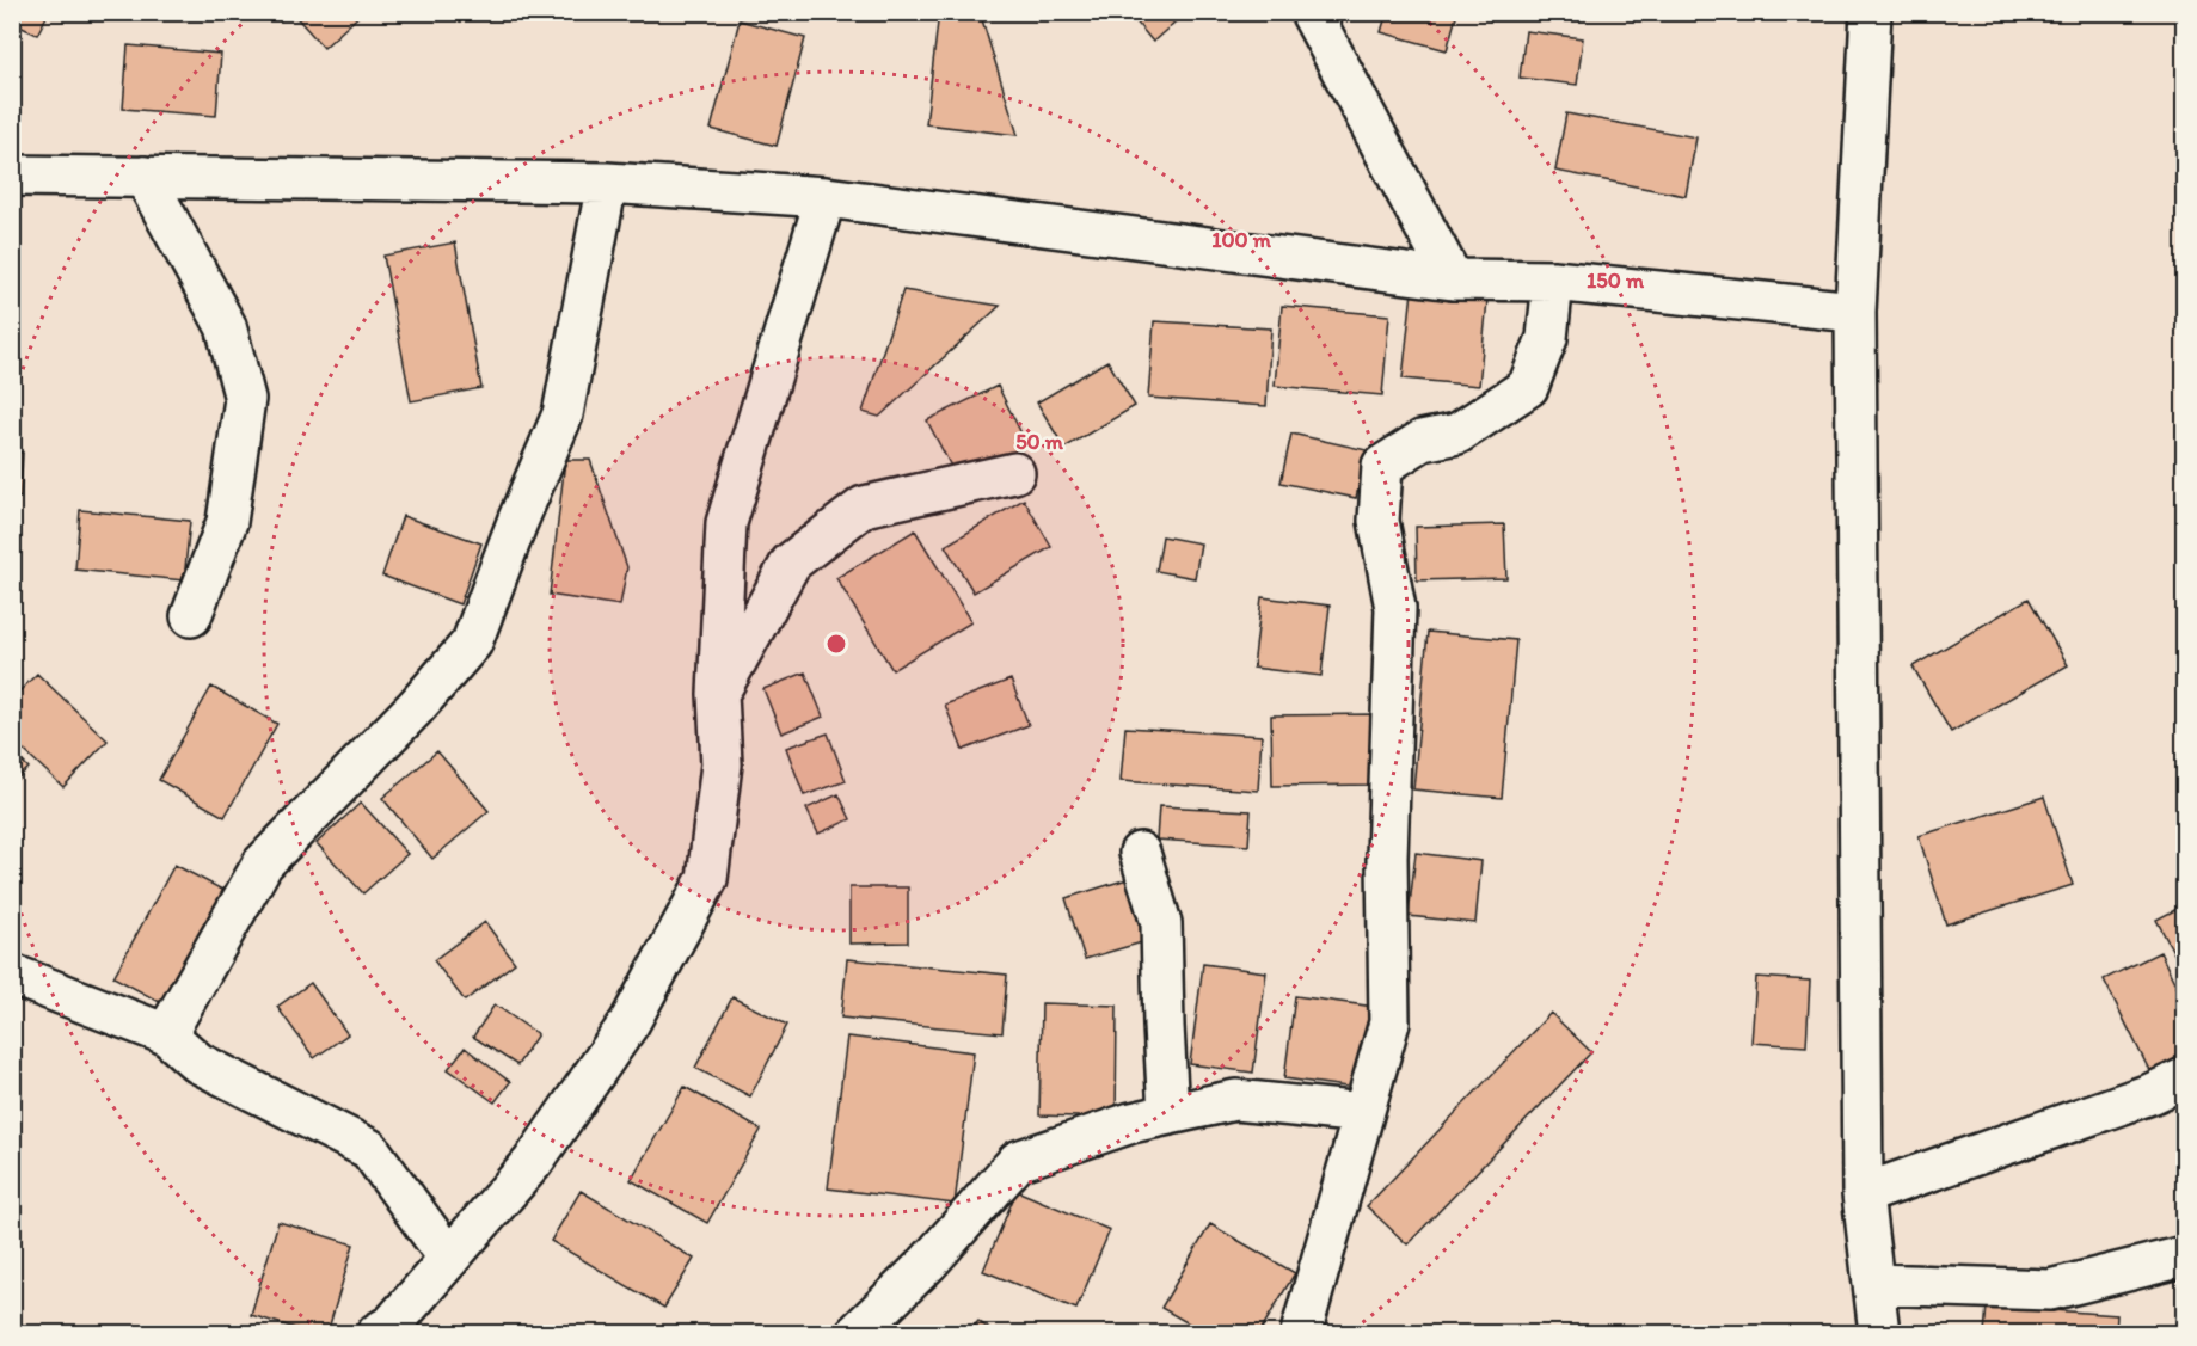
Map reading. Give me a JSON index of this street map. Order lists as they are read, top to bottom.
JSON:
{
  "rings": ["100 m", "150 m", "50 m"]
}
